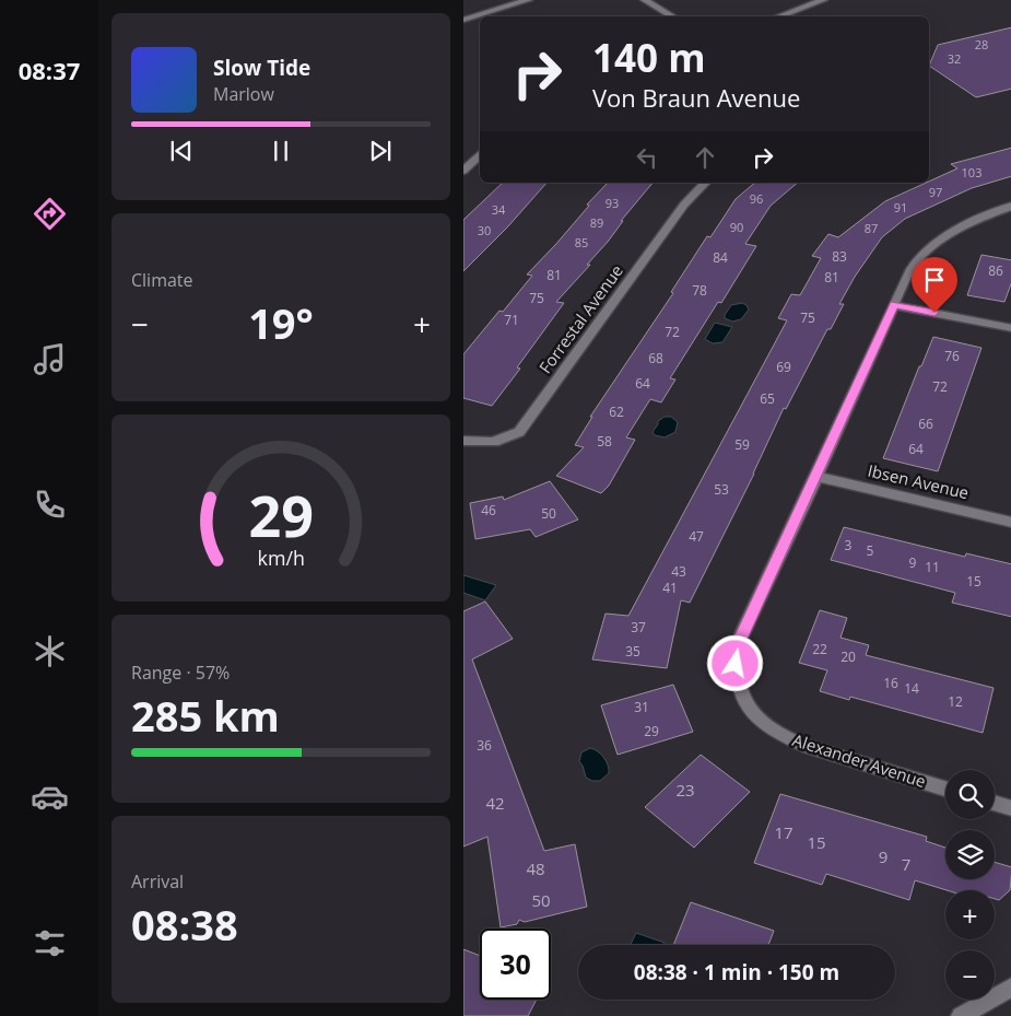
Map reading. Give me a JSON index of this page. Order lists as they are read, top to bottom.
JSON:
{
  "streets": {
    "street": ["Forrestal Avenue", "Ibsen Avenue", "Alexander Avenue"]
  },
  "crossings": [
    ["Ibsen Avenue", "Alexander Avenue"]
  ],
  "house_numbers": [
    "28",
    "32",
    "103",
    "97",
    "96",
    "93",
    "91",
    "34",
    "89",
    "90",
    "87",
    "30",
    "85",
    "83",
    "84",
    "86",
    "81",
    "81",
    "78",
    "75",
    "75",
    "71",
    "72",
    "76",
    "68",
    "69",
    "64",
    "72",
    "65",
    "62",
    "66",
    "58",
    "59",
    "64",
    "53",
    "46",
    "50",
    "47",
    "3",
    "5",
    "9",
    "11",
    "43",
    "15",
    "41",
    "37",
    "22",
    "35",
    "20",
    "16",
    "14",
    "12",
    "31",
    "29",
    "36",
    "23",
    "42",
    "17",
    "15",
    "9",
    "7",
    "48",
    "50"
  ],
  "page": {
    "tabs": "08:37",
    "turn": ["140 m", "Von Braun Avenue"],
    "song": ["Slow Tide", "Marlow"],
    "tile": [
      "Climate",
      ["Range · 57%", "285 km"],
      ["Arrival", "08:38"]
    ],
    "heat": ["−", "19°", "+"],
    "map_buttons": ["+", "−"],
    "limit": "30",
    "trip": "08:38 · 1 min · 150 m",
    "gauge": ["29", "km/h"]
  }
}
